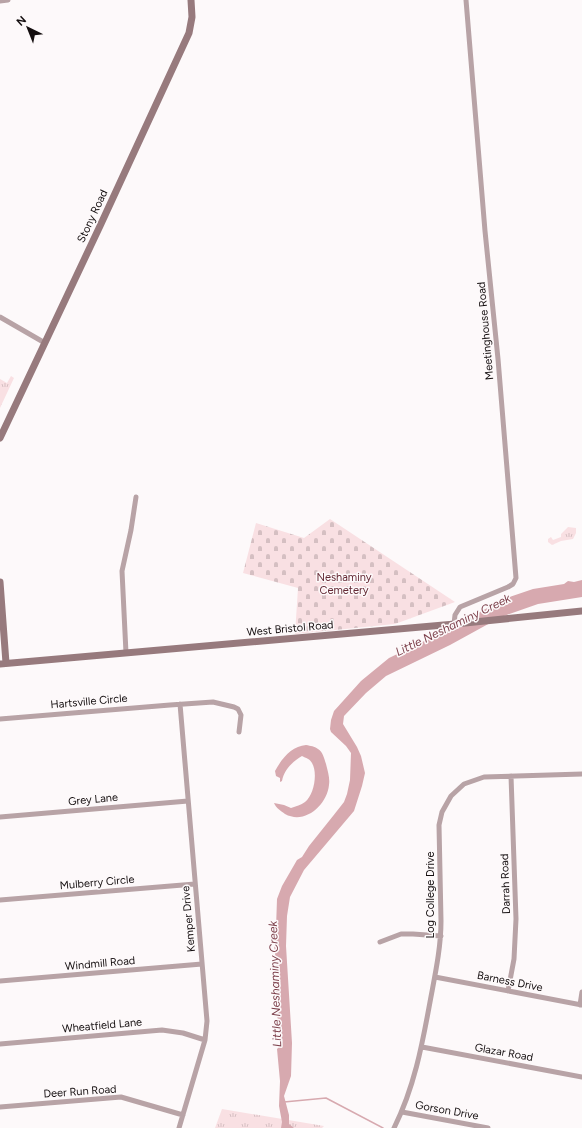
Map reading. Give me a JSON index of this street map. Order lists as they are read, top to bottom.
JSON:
{
  "streets": {
    "main road": ["Stony Road", "West Bristol Road"],
    "street": [
      "Meetinghouse Road",
      "Hartsville Circle",
      "Grey Lane",
      "Mulberry Circle",
      "Darrah Road",
      "Log College Drive",
      "Kemper Drive",
      "Windmill Road",
      "Barness Drive",
      "Wheatfield Lane",
      "Glazar Road",
      "Deer Run Road",
      "Gorson Drive"
    ]
  },
  "crossings": [
    ["Meetinghouse Road", "West Bristol Road"],
    ["Hartsville Circle", "Kemper Drive"],
    ["Grey Lane", "Kemper Drive"],
    ["Mulberry Circle", "Kemper Drive"],
    ["Darrah Road", "Log College Drive"],
    ["Darrah Road", "Barness Drive"],
    ["Log College Drive", "Barness Drive"],
    ["Log College Drive", "Glazar Road"],
    ["Log College Drive", "Gorson Drive"],
    ["Kemper Drive", "Windmill Road"],
    ["Kemper Drive", "Wheatfield Lane"],
    ["Kemper Drive", "Deer Run Road"]
  ],
  "water": ["Little Neshaminy Creek"],
  "parks": ["Neshaminy Cemetery"],
  "north": "top left"
}
